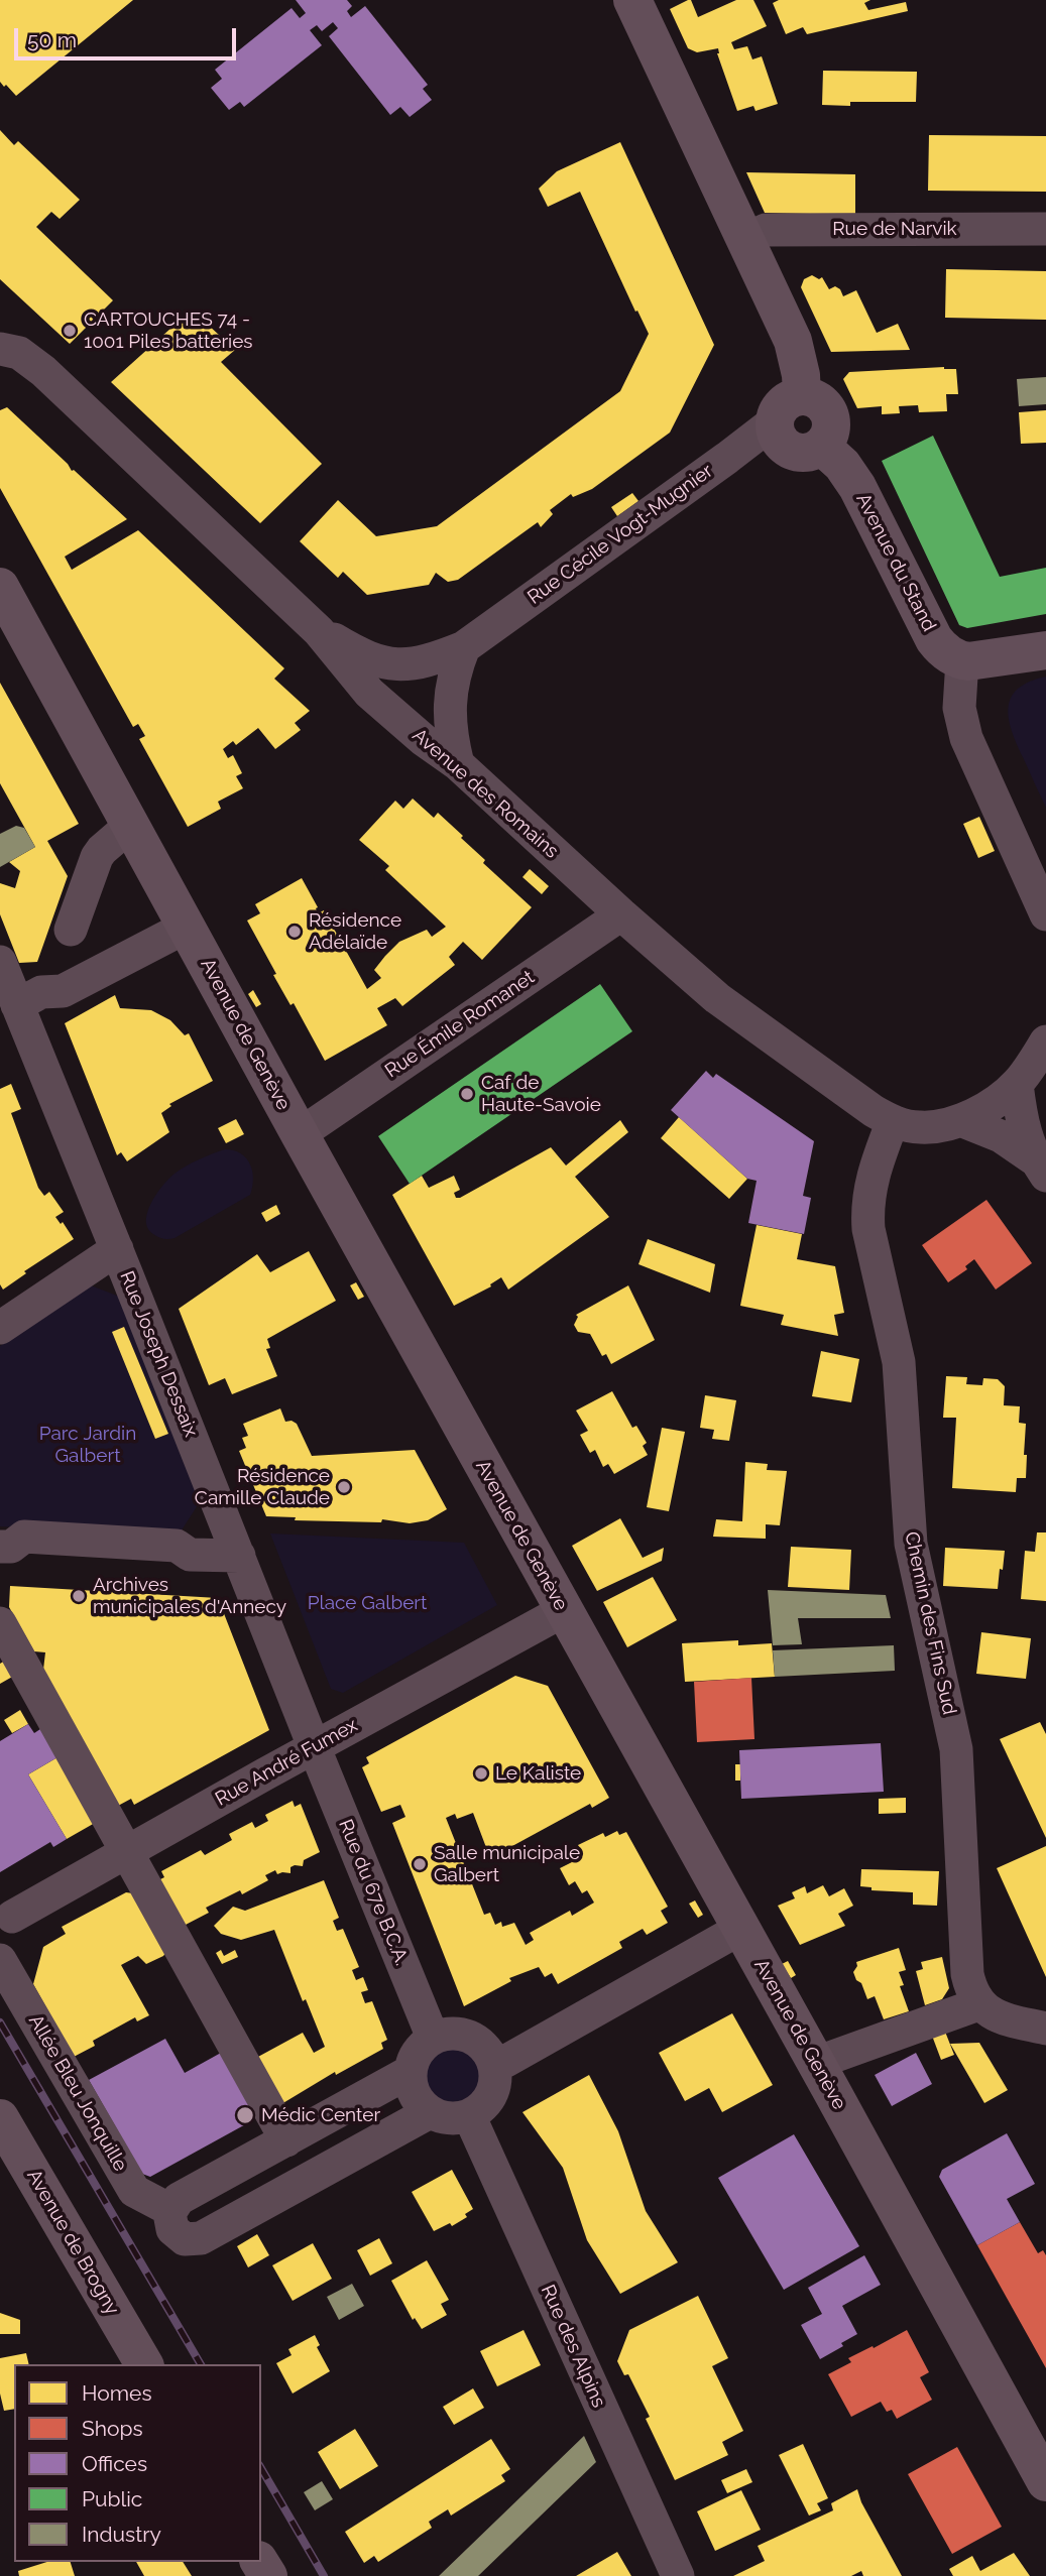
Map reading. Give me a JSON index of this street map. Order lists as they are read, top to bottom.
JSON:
{
  "streets": {
    "main road": ["Avenue du Stand", "Avenue de Genève", "Avenue de Brogny"],
    "street": [
      "Rue de Narvik",
      "Rue Cécile Vogt-Mugnier",
      "Avenue des Romains",
      "Rue Émile Romanet",
      "Rue Joseph Dessaix",
      "Chemin des Fins Sud",
      "Rue André Fumex",
      "Rue du 67e B.C.A.",
      "Allée Bleu Jonquille",
      "Rue des Alpins"
    ]
  },
  "crossings": [
    ["Rue Cécile Vogt-Mugnier", "Avenue du Stand"],
    ["Rue Cécile Vogt-Mugnier", "Avenue des Romains"],
    ["Avenue des Romains", "Rue Émile Romanet"],
    ["Avenue des Romains", "Chemin des Fins Sud"],
    ["Rue Émile Romanet", "Avenue de Genève"],
    ["Avenue de Genève", "Rue André Fumex"],
    ["Rue Joseph Dessaix", "Rue André Fumex"],
    ["Rue Joseph Dessaix", "Rue du 67e B.C.A."],
    ["Rue André Fumex", "Rue du 67e B.C.A."],
    ["Rue du 67e B.C.A.", "Rue des Alpins"]
  ],
  "parks": ["Parc Jardin Galbert", "Place Galbert"],
  "places": [
    "CARTOUCHES 74 - 1001 Piles batteries",
    "Résidence Adélaïde",
    "Caf de Haute-Savoie",
    "Résidence Camille Claude",
    "Archives municipales d'Annecy",
    "Le Kaliste",
    "Salle municipale Galbert",
    "Médic Center"
  ],
  "legend": [
    "Homes",
    "Shops",
    "Offices",
    "Public",
    "Industry"
  ],
  "scale_bar": "50 m"
}
